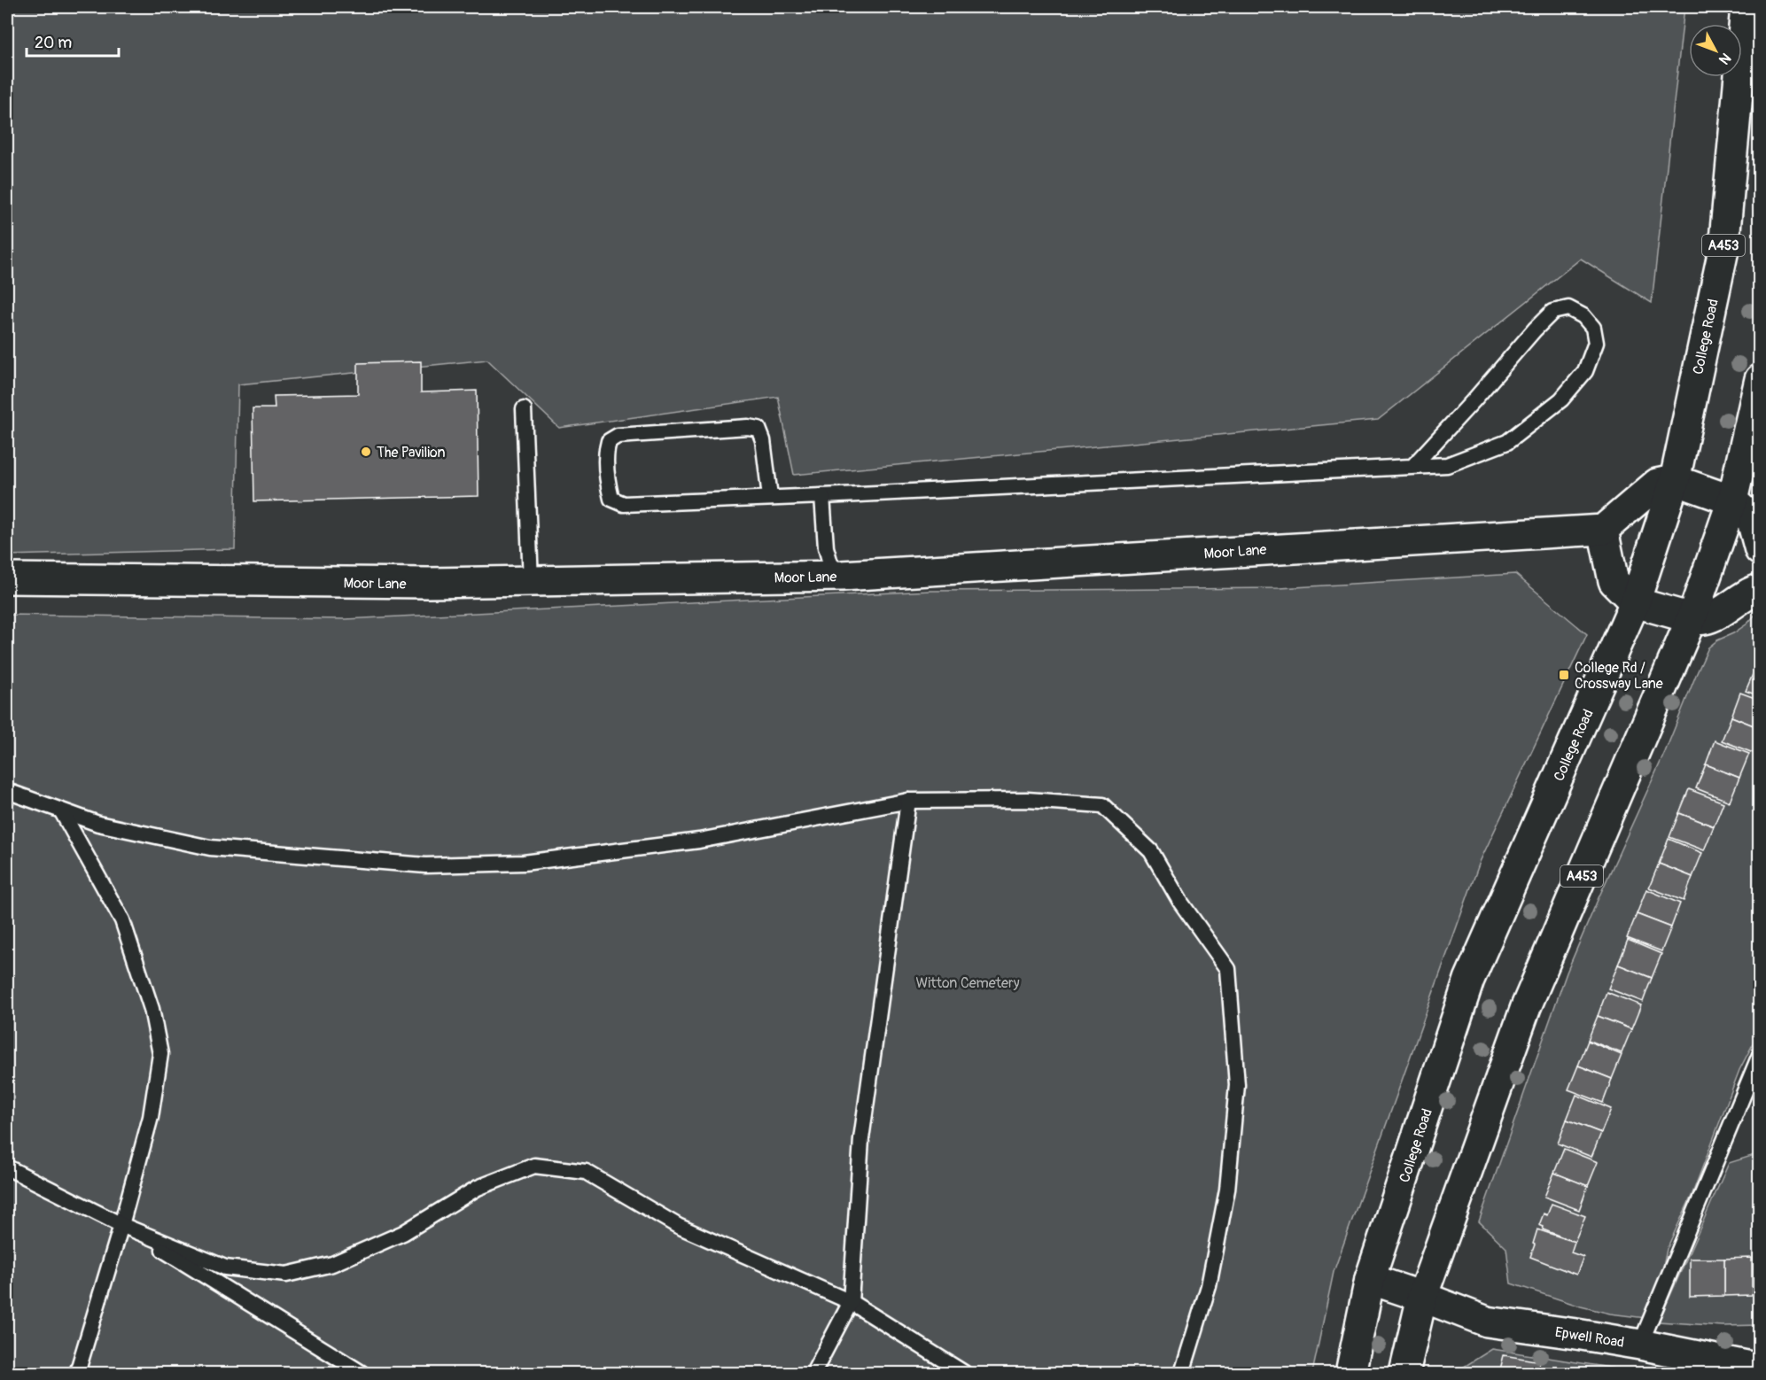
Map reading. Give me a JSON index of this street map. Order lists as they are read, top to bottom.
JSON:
{
  "streets": {
    "main road": [
      "A453",
      "College Road",
      "Moor Lane",
      "Epwell Road"
    ]
  },
  "crossings": [
    ["A453", "Epwell Road"],
    ["College Road", "Epwell Road"]
  ],
  "parks": ["Witton Cemetery"],
  "places": {
    "other": ["The Pavilion"],
    "transit": ["College Rd / Crossway Lane"]
  },
  "scale_bar": "20 m",
  "north": "bottom right"
}
